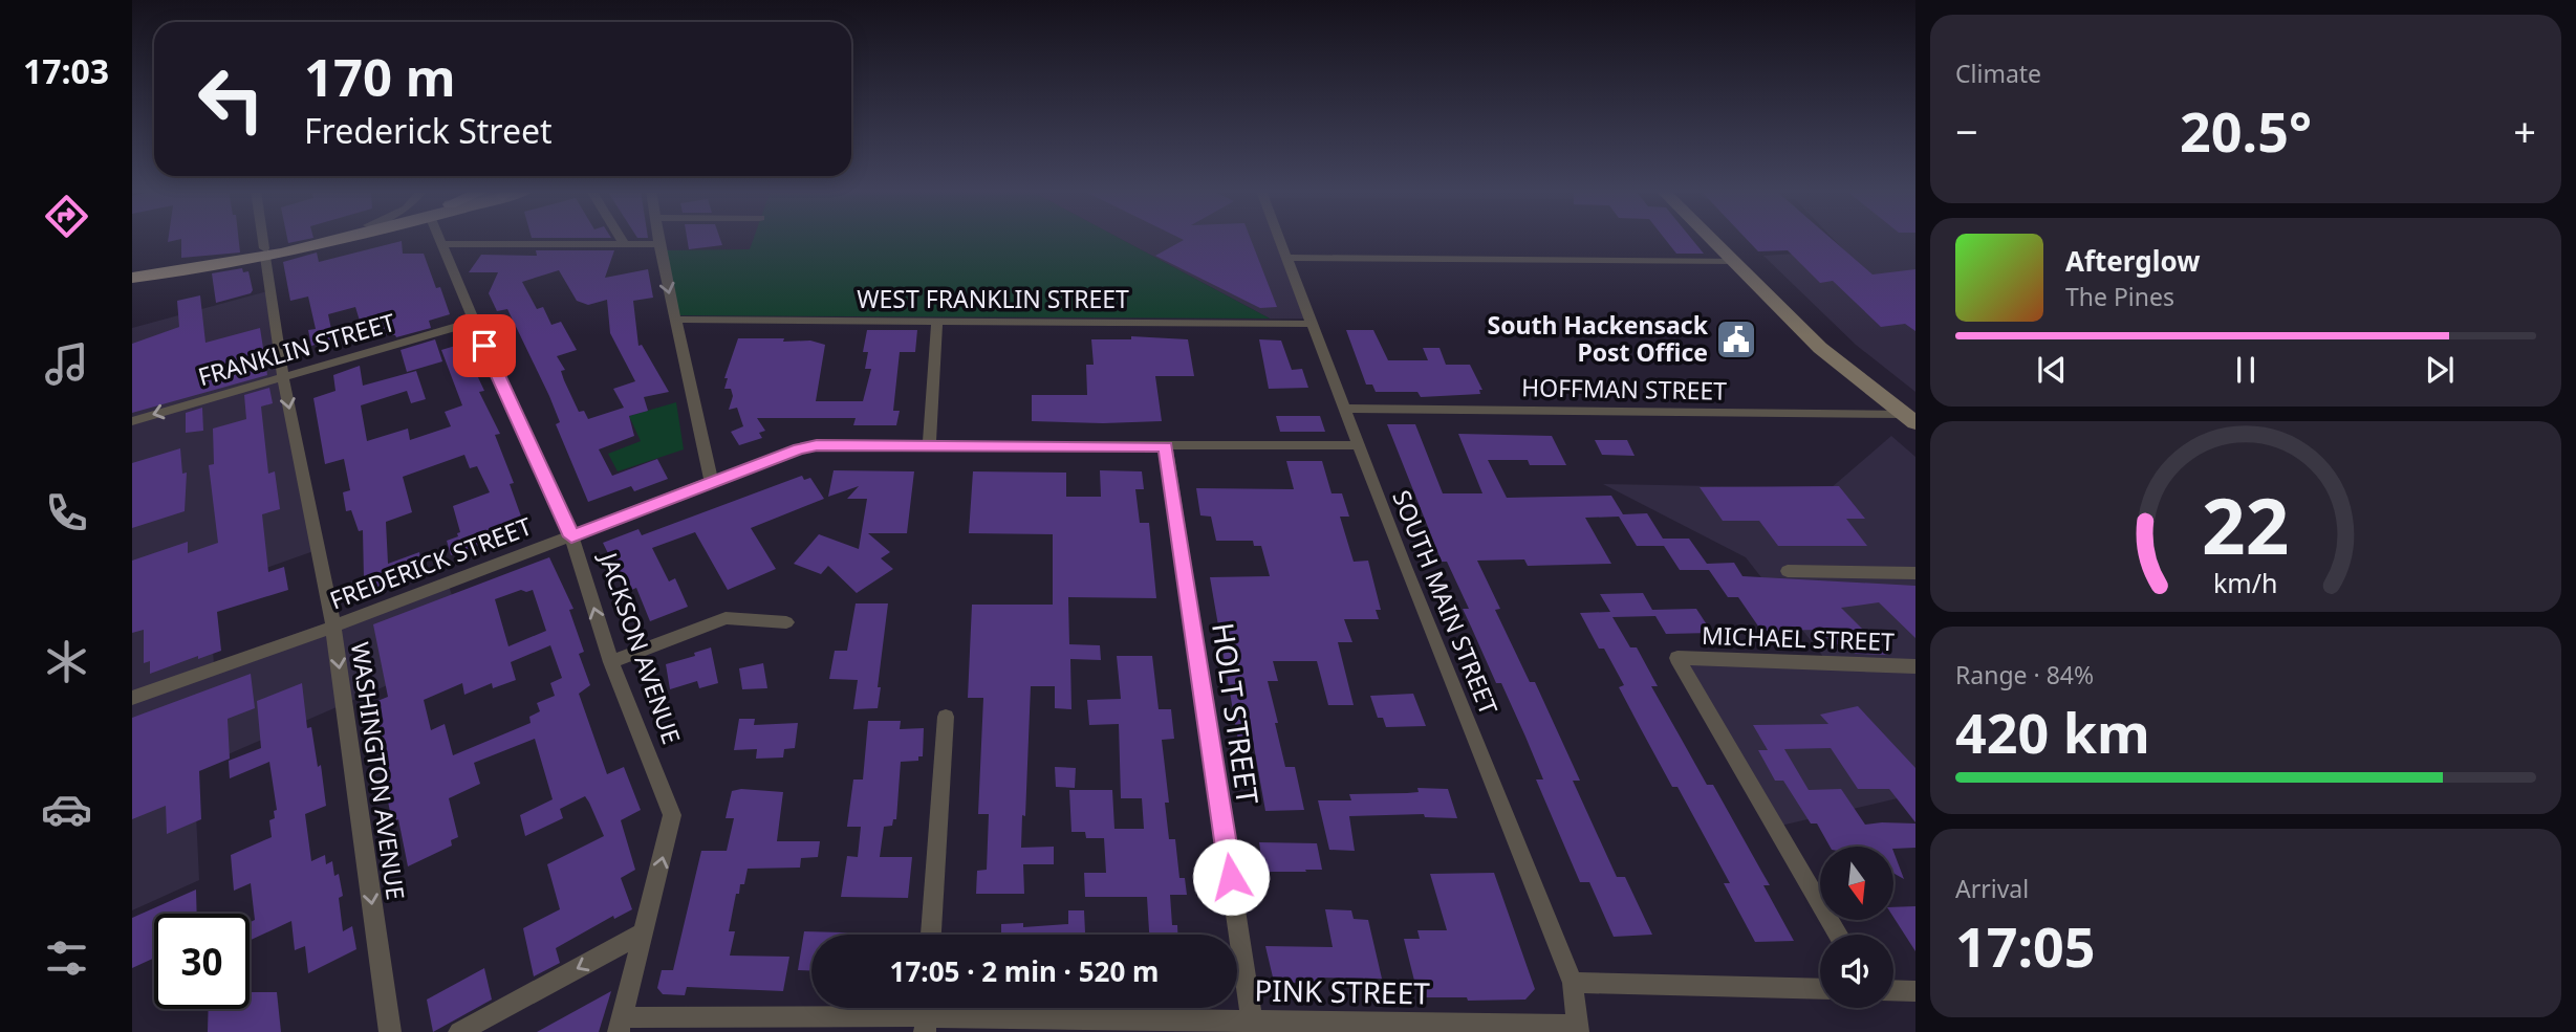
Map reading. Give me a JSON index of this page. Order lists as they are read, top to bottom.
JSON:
{
  "streets": {
    "street": [
      "WEST FRANKLIN STREET",
      "FRANKLIN STREET",
      "HOFFMAN STREET",
      "FREDERICK STREET",
      "SOUTH MAIN STREET",
      "MICHAEL STREET",
      "JACKSON AVENUE",
      "HOLT STREET",
      "WASHINGTON AVENUE",
      "PINK STREET"
    ]
  },
  "crossings": [
    ["WEST FRANKLIN STREET", "SOUTH MAIN STREET"],
    ["FRANKLIN STREET", "JACKSON AVENUE"],
    ["FRANKLIN STREET", "WASHINGTON AVENUE"],
    ["HOFFMAN STREET", "SOUTH MAIN STREET"],
    ["FREDERICK STREET", "SOUTH MAIN STREET"],
    ["FREDERICK STREET", "JACKSON AVENUE"],
    ["FREDERICK STREET", "HOLT STREET"],
    ["FREDERICK STREET", "WASHINGTON AVENUE"],
    ["SOUTH MAIN STREET", "PINK STREET"],
    ["JACKSON AVENUE", "PINK STREET"],
    ["HOLT STREET", "PINK STREET"]
  ],
  "one_way": ["FRANKLIN STREET", "JACKSON AVENUE", "WASHINGTON AVENUE"],
  "places": {
    "public building": ["South Hackensack Post Office"]
  },
  "north": "bottom",
  "page": {
    "tabs": "17:03",
    "tile": [
      "Climate",
      ["Range · 84%", "420 km"],
      ["Arrival", "17:05"]
    ],
    "turn": ["170 m", "Frederick Street"],
    "heat": ["−", "20.5°", "+"],
    "song": ["Afterglow", "The Pines"],
    "limit": "30",
    "trip": "17:05 · 2 min · 520 m",
    "gauge": ["22", "km/h"]
  }
}
